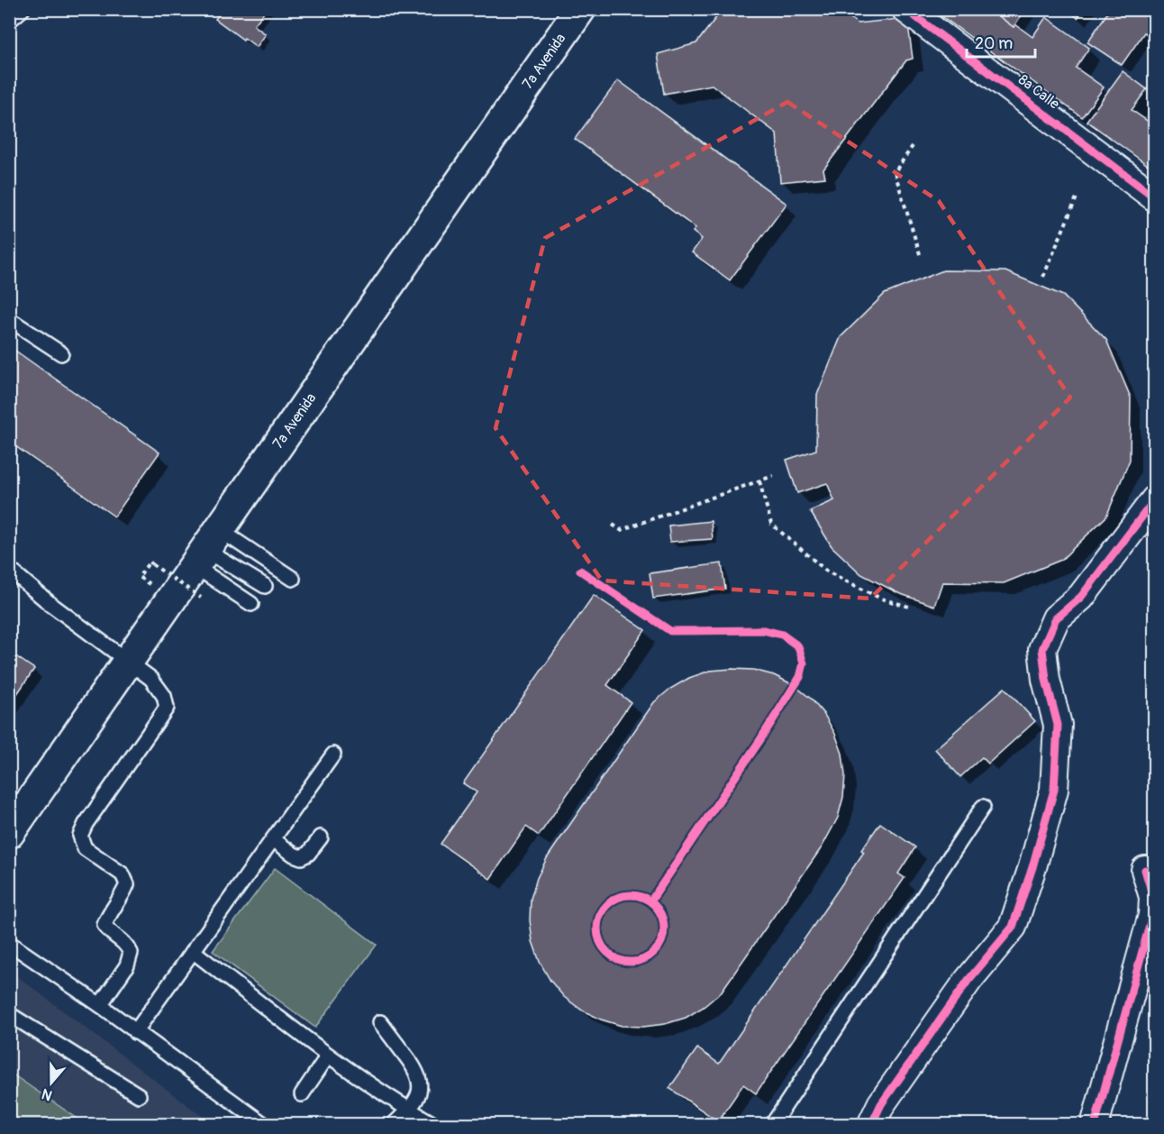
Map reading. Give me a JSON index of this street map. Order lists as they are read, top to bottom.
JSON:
{
  "streets": {
    "main road": ["7a Avenida"],
    "street": ["8a Calle"]
  },
  "scale_bar": "20 m",
  "north": "bottom"
}
